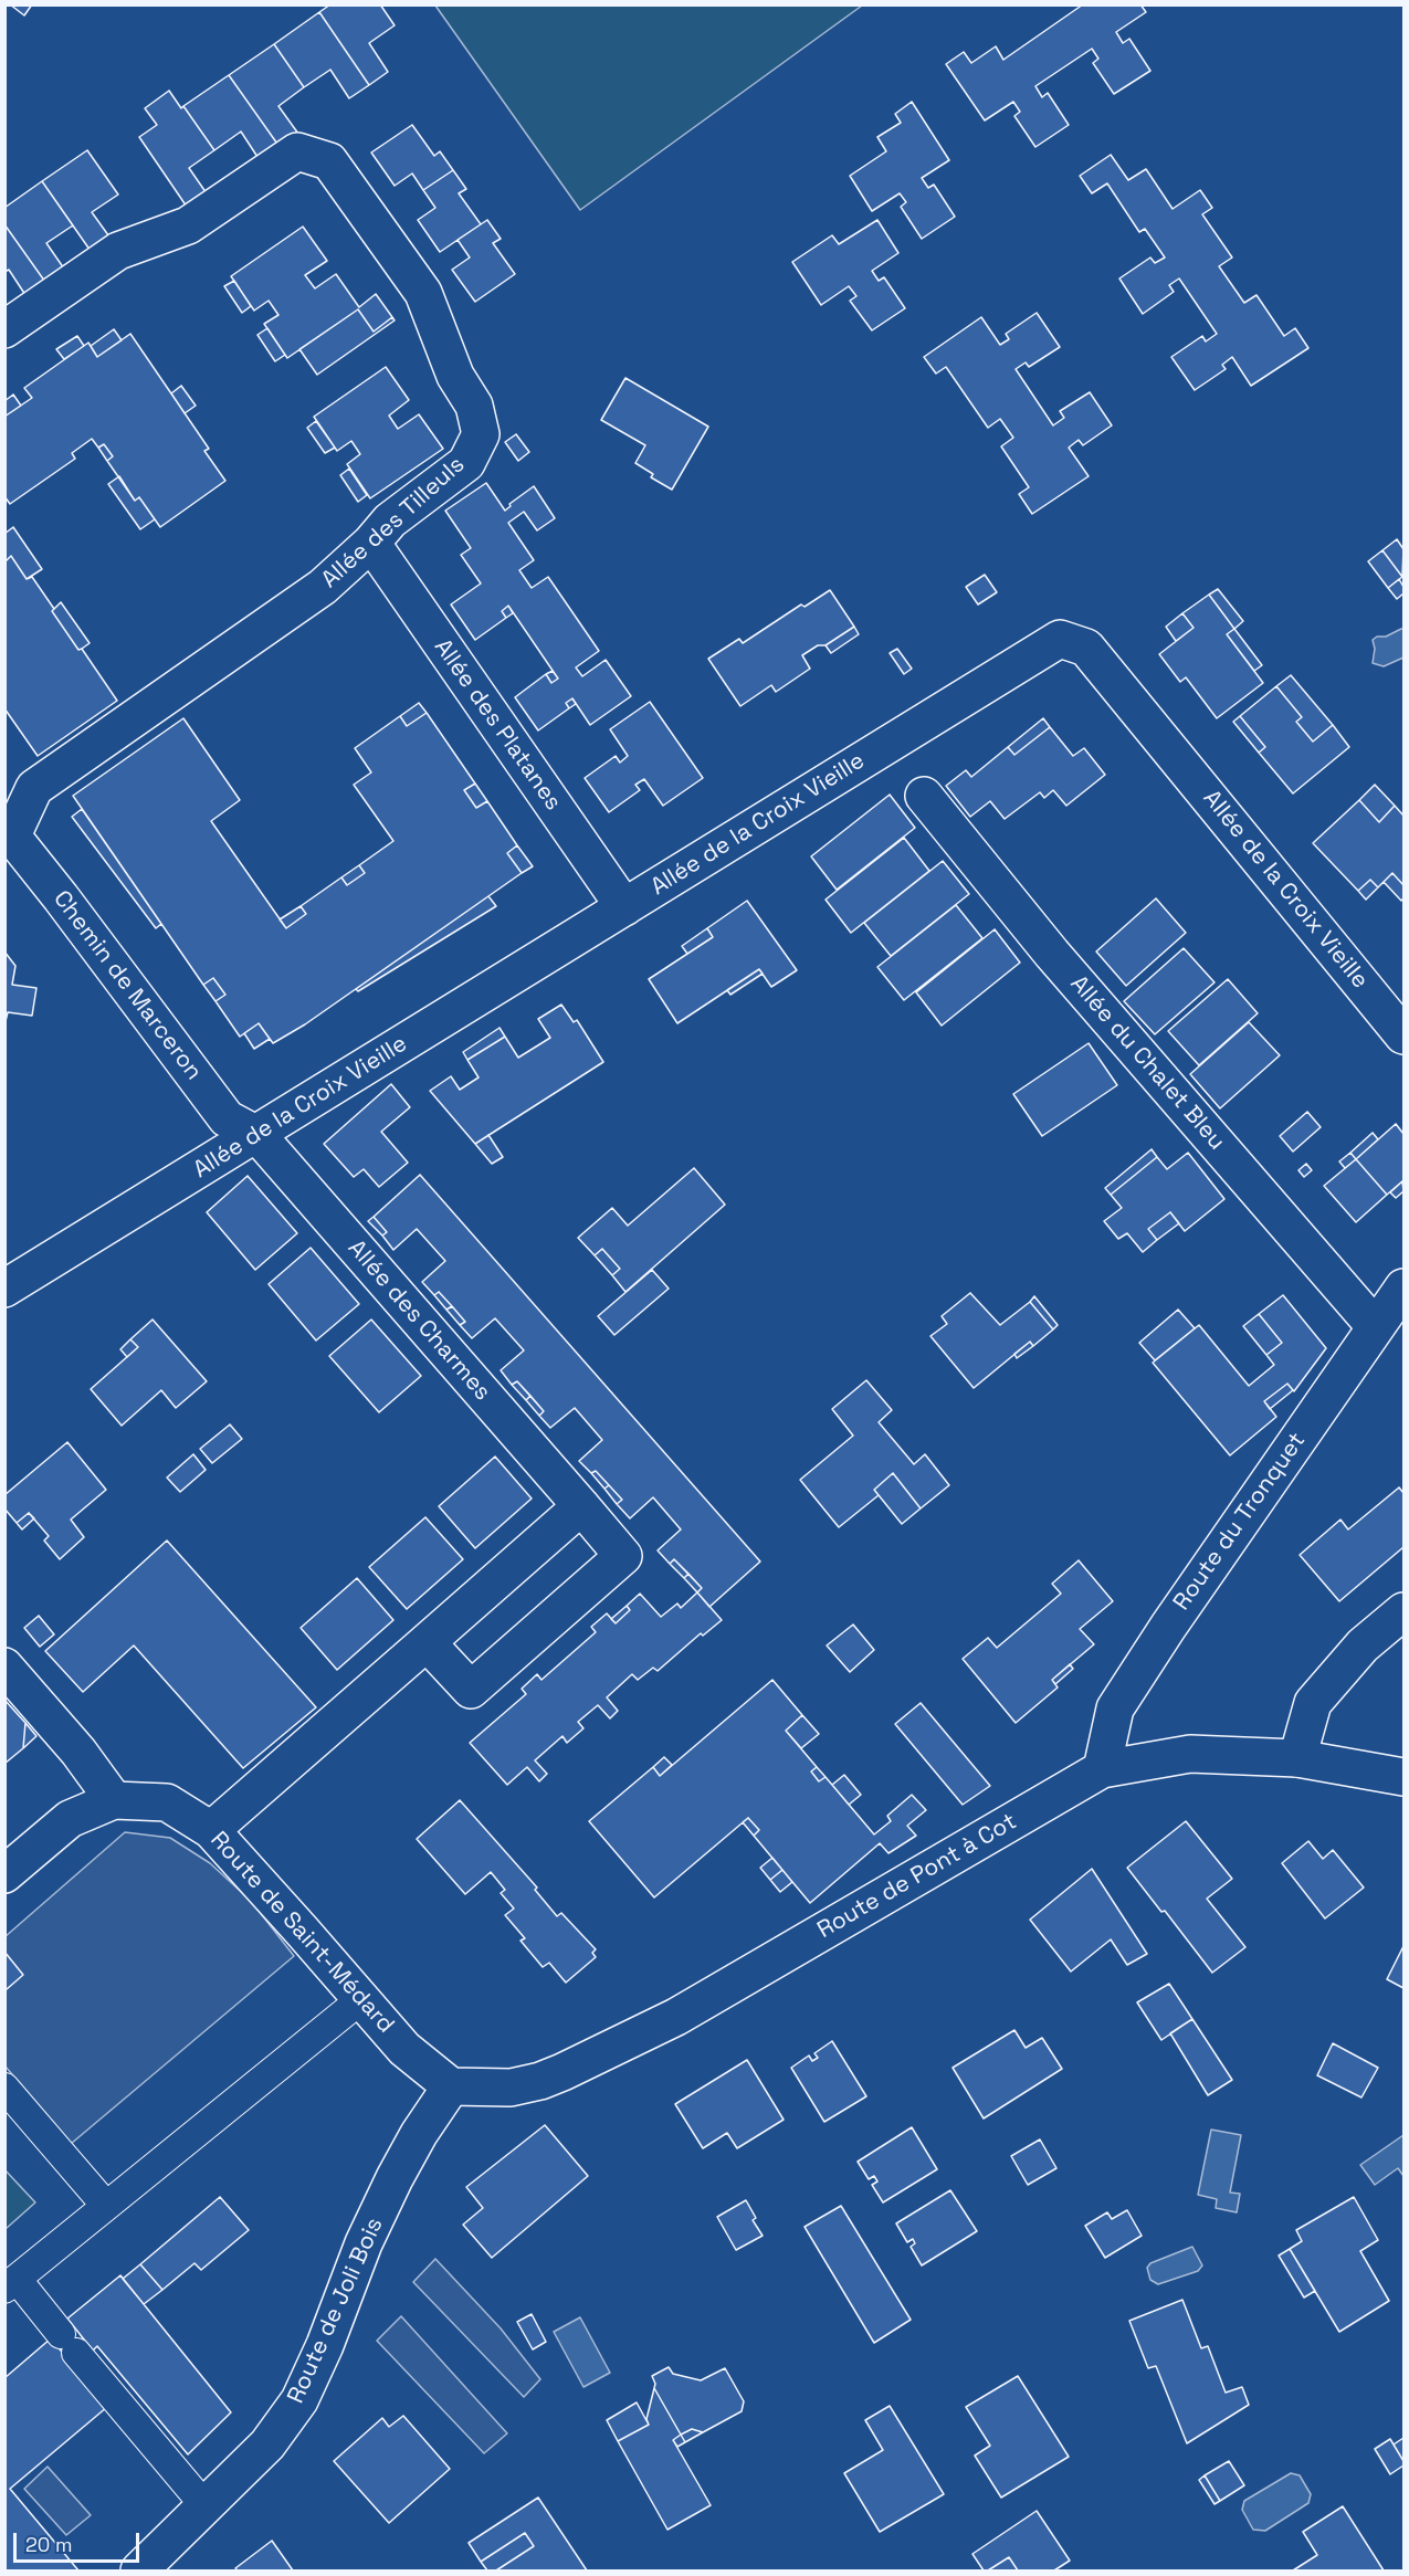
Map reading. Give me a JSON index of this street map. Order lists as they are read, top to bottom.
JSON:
{
  "streets": {
    "street": [
      "Allée des Tilleuls",
      "Allée des Platanes",
      "Allée de la Croix Vieille",
      "Chemin de Marceron",
      "Allée du Chalet Bleu",
      "Allée des Charmes",
      "Route du Tronquet",
      "Route de Pont à Cot",
      "Route de Saint-Médard",
      "Route de Joli Bois"
    ]
  },
  "crossings": [
    ["Allée des Tilleuls", "Allée des Platanes"],
    ["Allée des Tilleuls", "Chemin de Marceron"],
    ["Allée des Platanes", "Allée de la Croix Vieille"],
    ["Allée de la Croix Vieille", "Chemin de Marceron"],
    ["Allée de la Croix Vieille", "Allée des Charmes"],
    ["Chemin de Marceron", "Allée des Charmes"],
    ["Allée du Chalet Bleu", "Route du Tronquet"],
    ["Route du Tronquet", "Route de Pont à Cot"],
    ["Route de Pont à Cot", "Route de Saint-Médard"],
    ["Route de Pont à Cot", "Route de Joli Bois"],
    ["Route de Saint-Médard", "Route de Joli Bois"]
  ],
  "scale_bar": "20 m"
}
